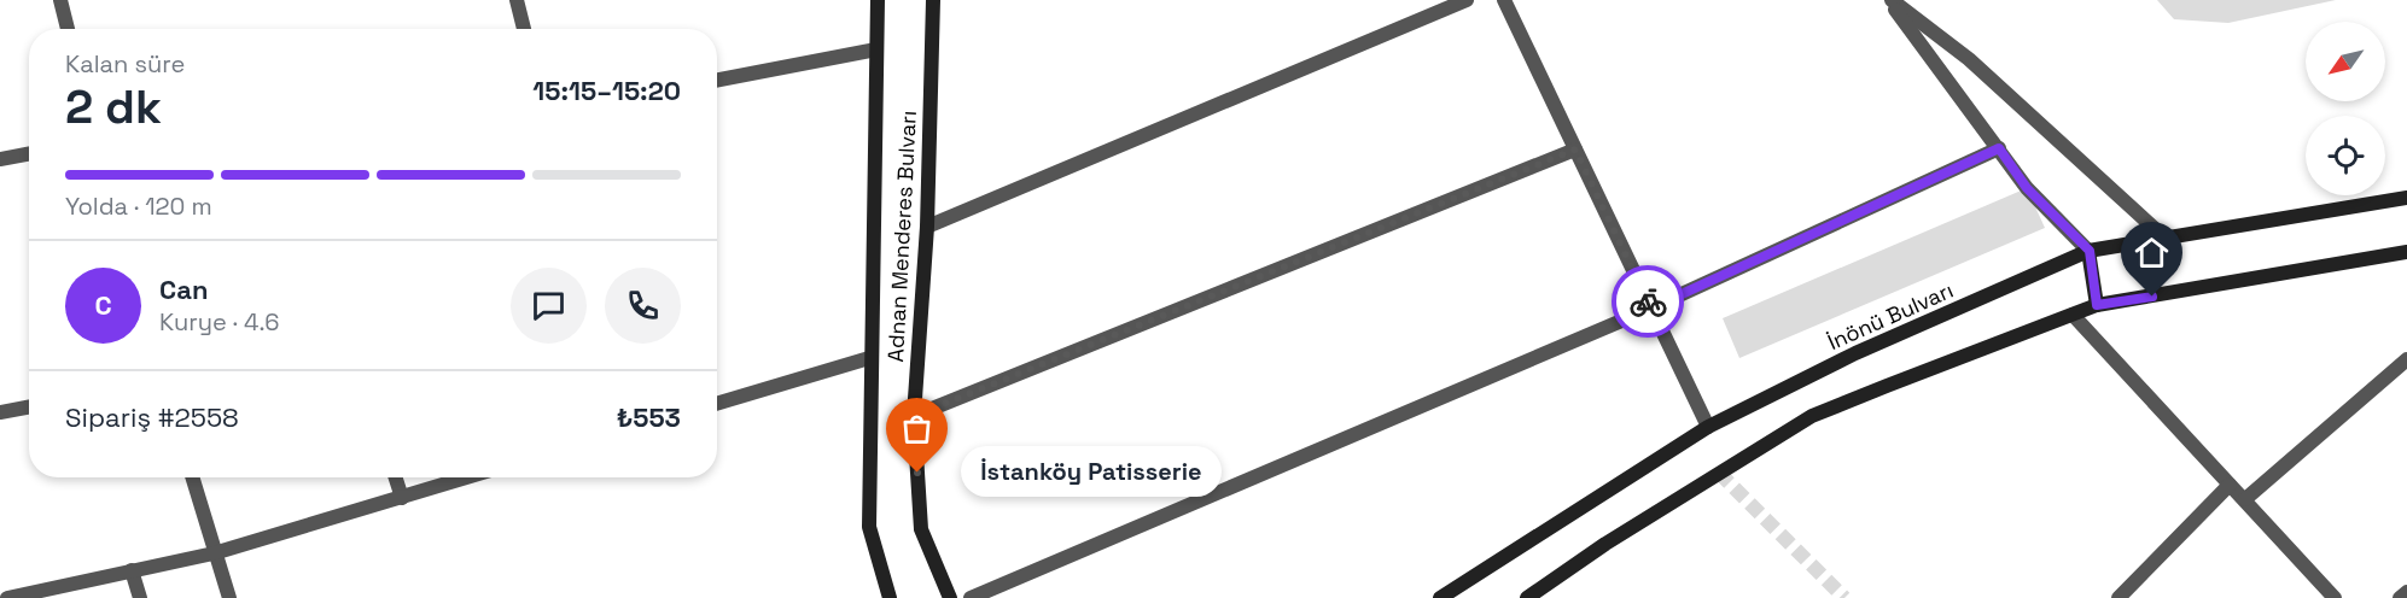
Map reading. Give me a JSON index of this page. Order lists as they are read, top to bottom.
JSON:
{
  "streets": {
    "main road": ["Adnan Menderes Bulvarı", "İnönü Bulvarı"]
  },
  "places": ["İstanköy Patisserie"],
  "north": "bottom left",
  "page": {
    "heading": ["2 dk", "Kalan süre", "15:15–15:20"],
    "panel": [
      "Can",
      "Kurye · 4.6",
      "Sipariş #2558",
      "₺553"
    ],
    "bar": "Yolda · 120 m",
    "round": "C",
    "bubble": "İstanköy Patisserie"
  }
}
